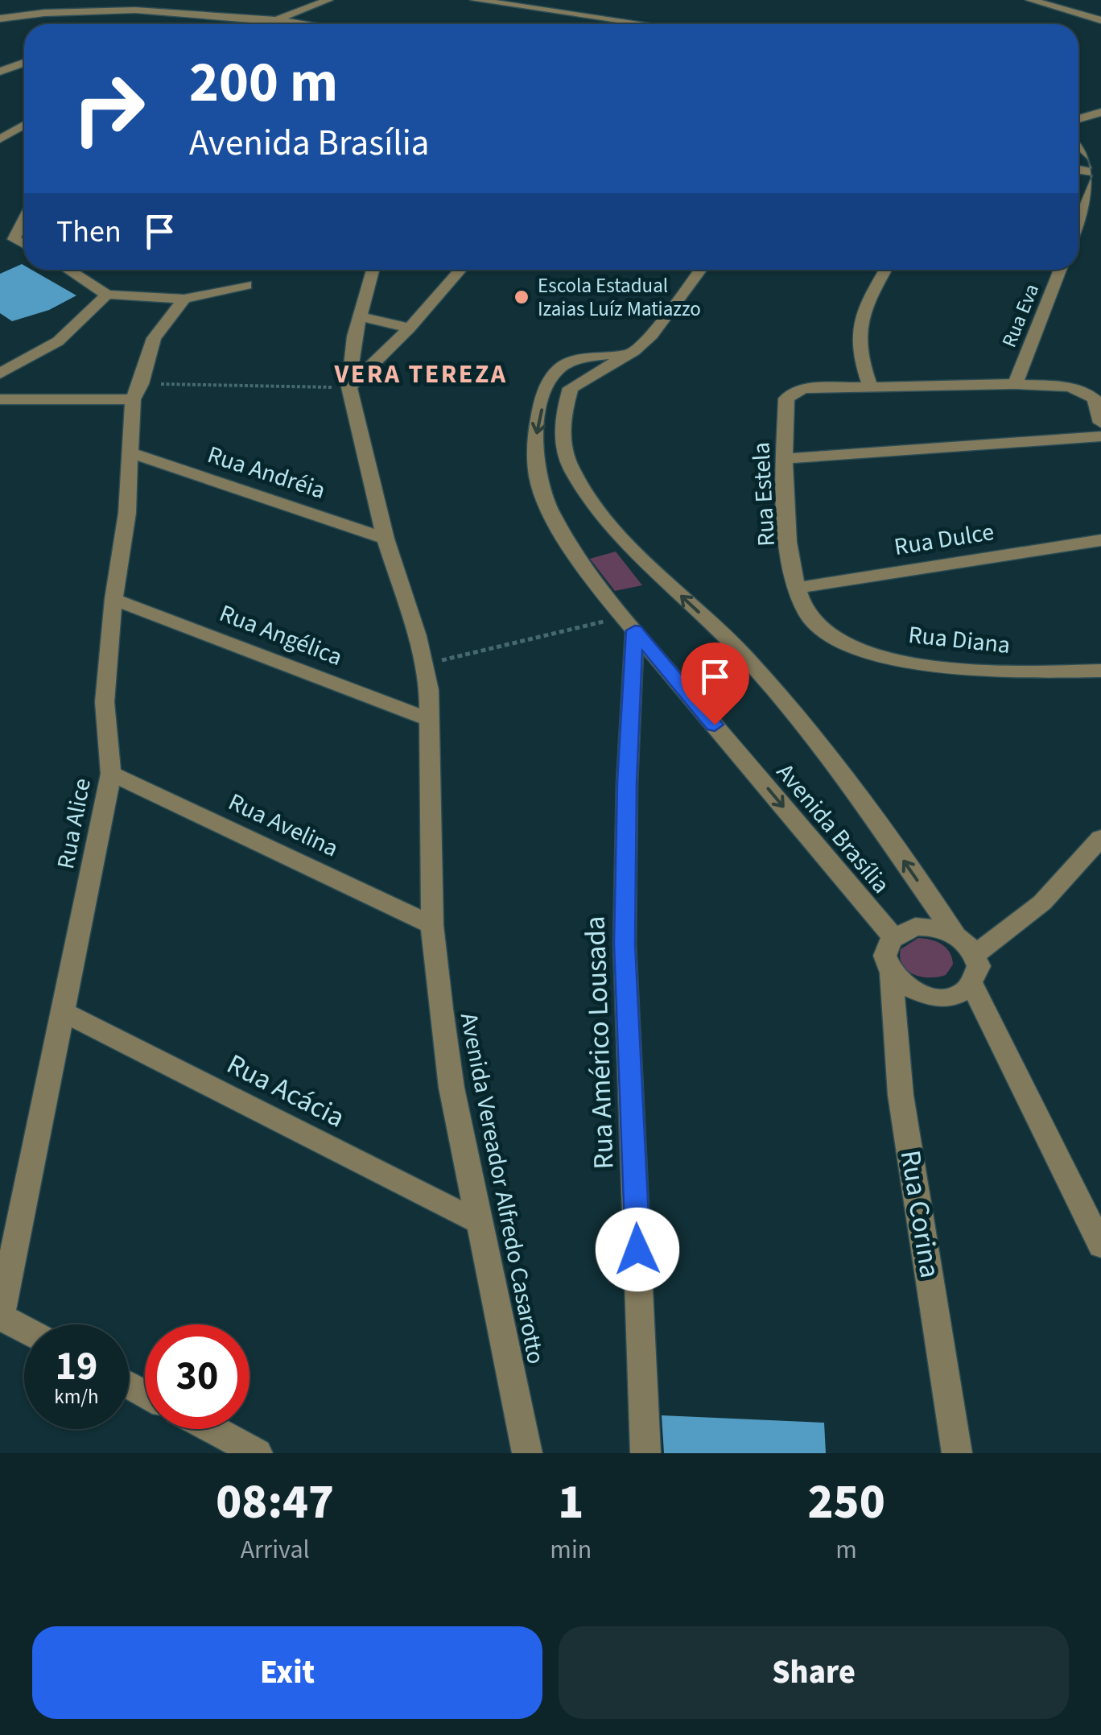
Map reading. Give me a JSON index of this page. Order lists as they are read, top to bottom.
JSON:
{
  "streets": {
    "street": [
      "Rua Eva",
      "Rua Andréia",
      "Rua Estela",
      "Rua Dulce",
      "Rua Angélica",
      "Rua Diana",
      "Rua Alice",
      "Rua Avelina",
      "Avenida Brasília",
      "Rua Américo Lousada",
      "Rua Acácia",
      "Avenida Vereador Alfredo Casarotto",
      "Rua Corina"
    ]
  },
  "crossings": [
    ["Rua Andréia", "Rua Alice"],
    ["Rua Andréia", "Avenida Vereador Alfredo Casarotto"],
    ["Rua Estela", "Rua Dulce"],
    ["Rua Estela", "Rua Diana"],
    ["Rua Dulce", "Rua Diana"],
    ["Rua Angélica", "Rua Alice"],
    ["Rua Angélica", "Avenida Vereador Alfredo Casarotto"],
    ["Rua Alice", "Rua Avelina"],
    ["Rua Alice", "Rua Acácia"],
    ["Rua Avelina", "Avenida Vereador Alfredo Casarotto"],
    ["Avenida Brasília", "Rua Américo Lousada"],
    ["Avenida Brasília", "Rua Corina"],
    ["Rua Acácia", "Avenida Vereador Alfredo Casarotto"]
  ],
  "districts": ["VERA TEREZA"],
  "places": ["Escola Estadual Izaias Luíz Matiazzo"],
  "page": {
    "turn": ["200 m", "Avenida Brasília"],
    "then": "Then",
    "speed": "19 km/h",
    "limit": "30",
    "eta": [
      "08:47",
      "Arrival",
      "1",
      "min",
      "250",
      "m"
    ],
    "buttons": ["Exit", "Share"]
  }
}
